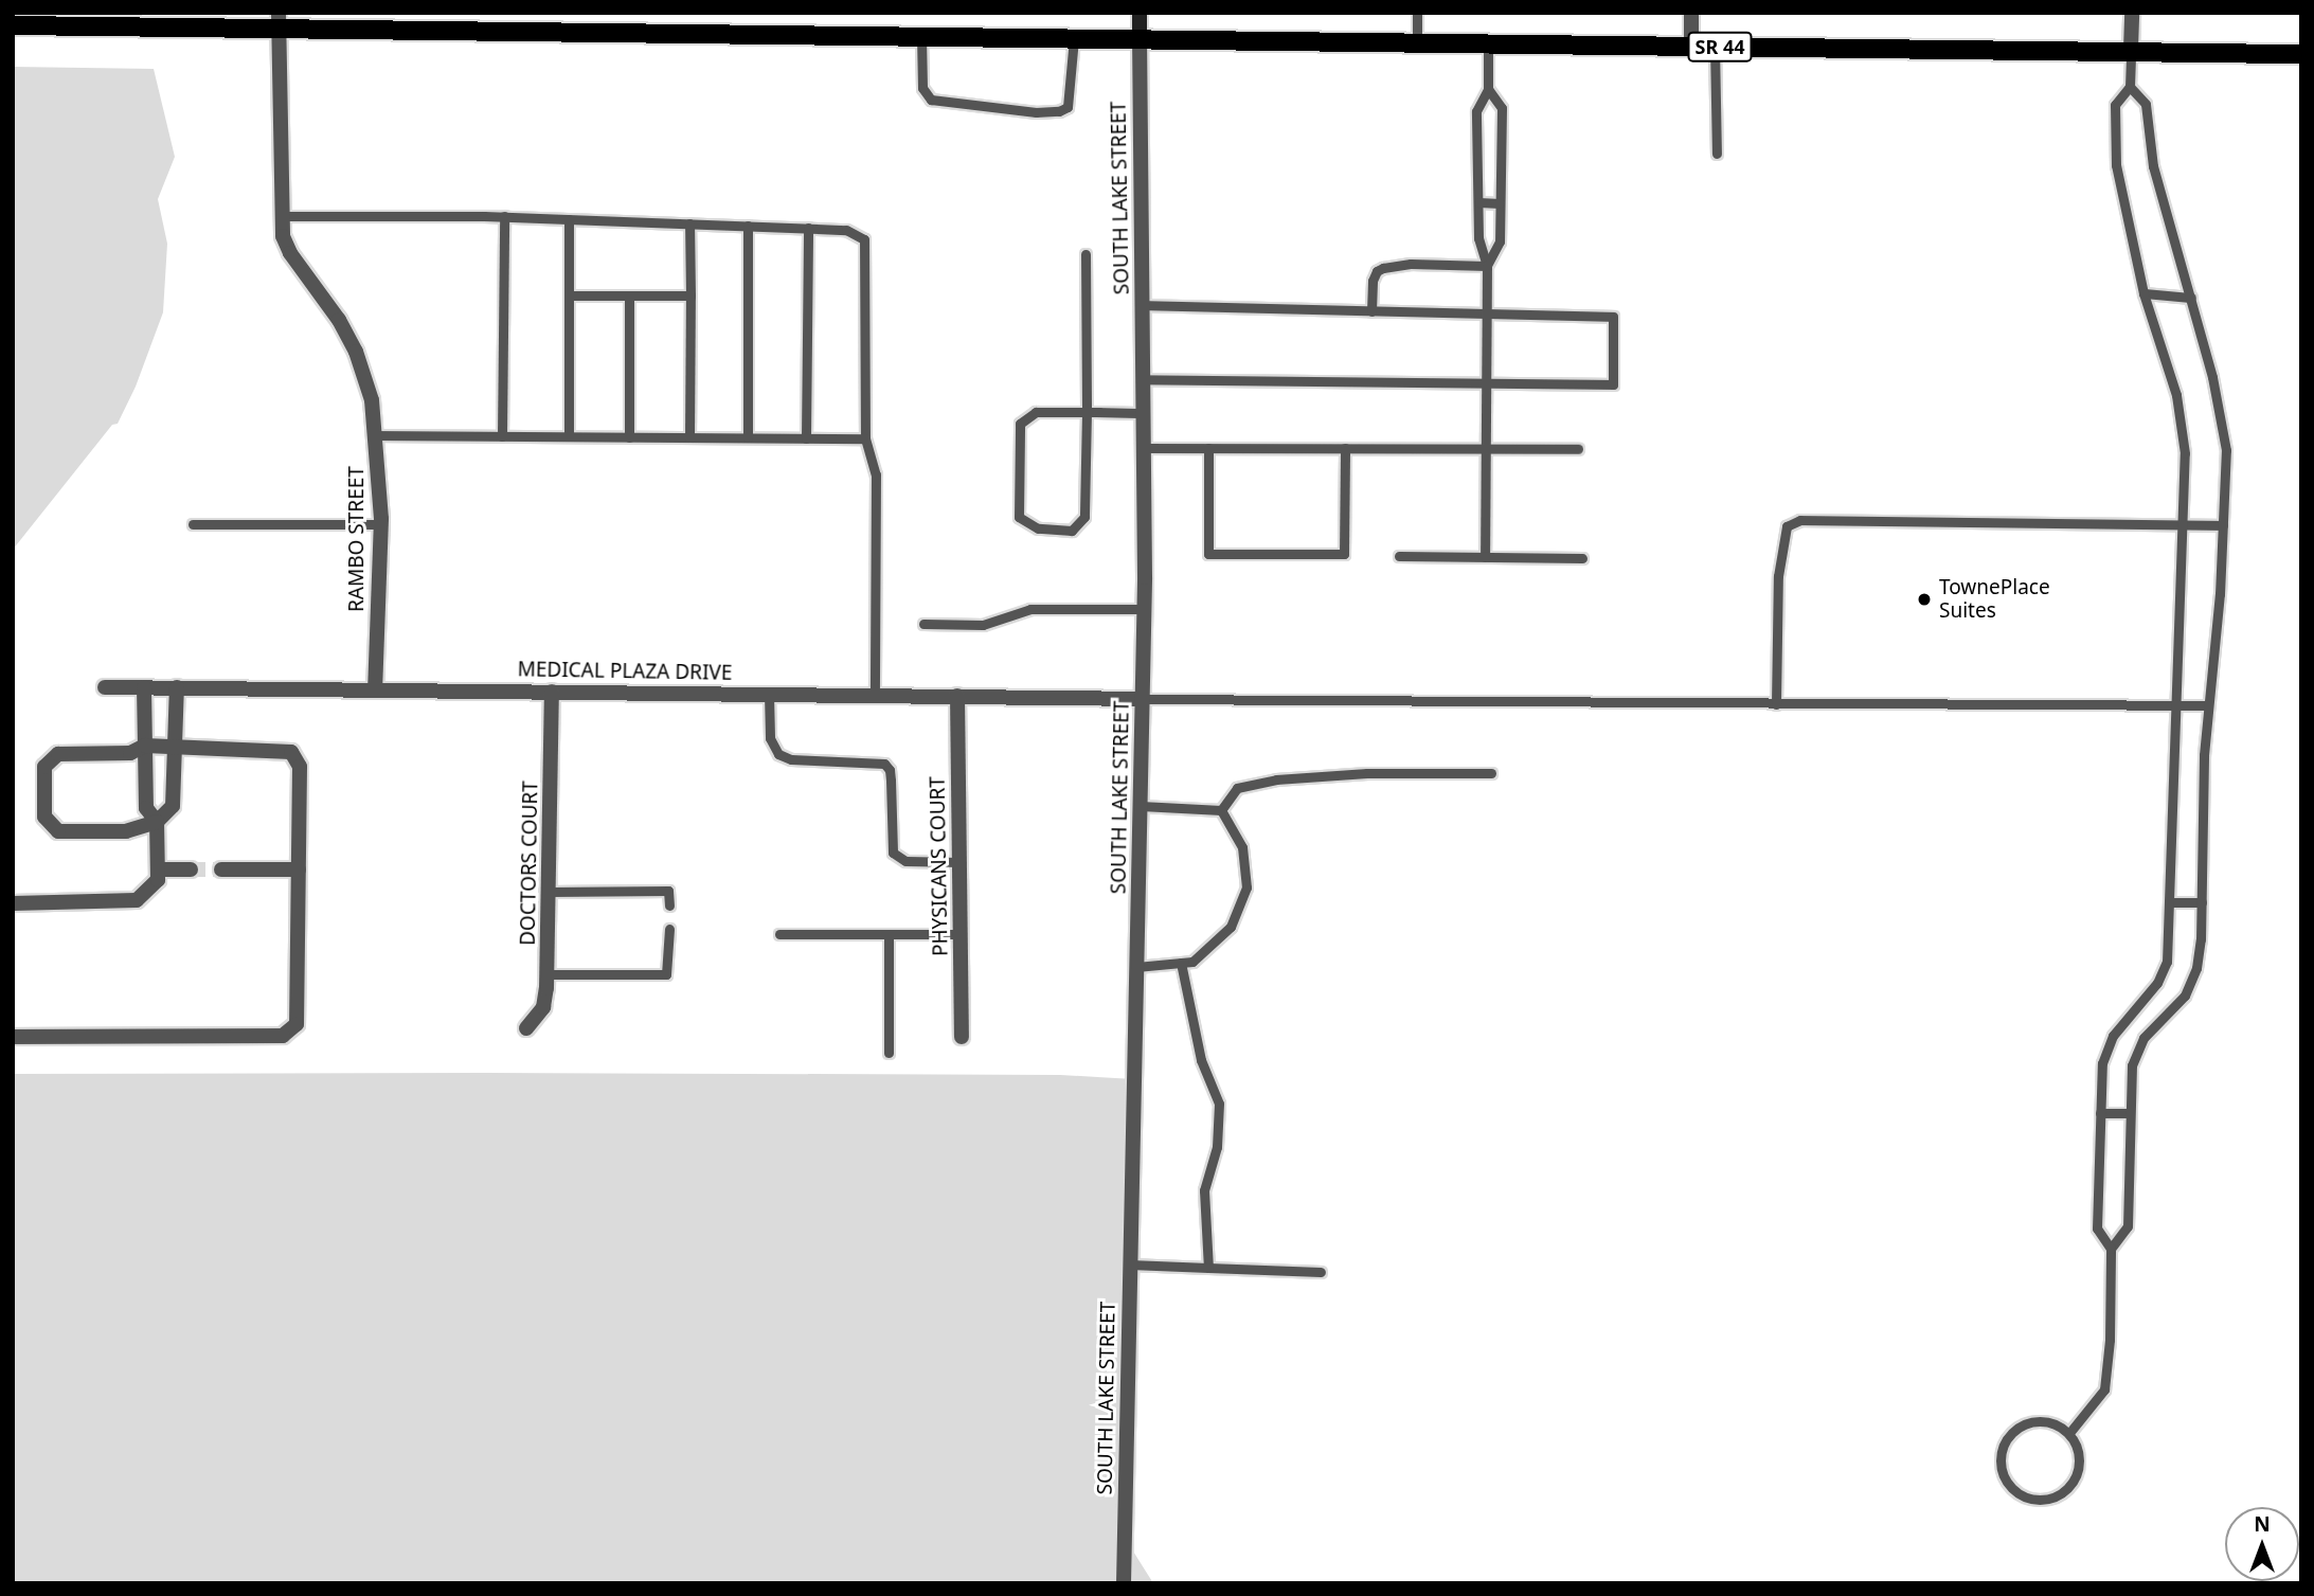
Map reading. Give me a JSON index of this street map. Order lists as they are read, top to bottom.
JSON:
{
  "streets": {
    "main road": ["SR 44"],
    "street": [
      "SOUTH LAKE STREET",
      "RAMBO STREET",
      "MEDICAL PLAZA DRIVE",
      "DOCTORS COURT",
      "PHYSICANS COURT"
    ]
  },
  "crossings": [
    ["SR 44", "SOUTH LAKE STREET"],
    ["SR 44", "RAMBO STREET"],
    ["SOUTH LAKE STREET", "MEDICAL PLAZA DRIVE"],
    ["RAMBO STREET", "MEDICAL PLAZA DRIVE"],
    ["MEDICAL PLAZA DRIVE", "DOCTORS COURT"],
    ["MEDICAL PLAZA DRIVE", "PHYSICANS COURT"]
  ],
  "places": ["TownePlace Suites"],
  "north": "top"
}
